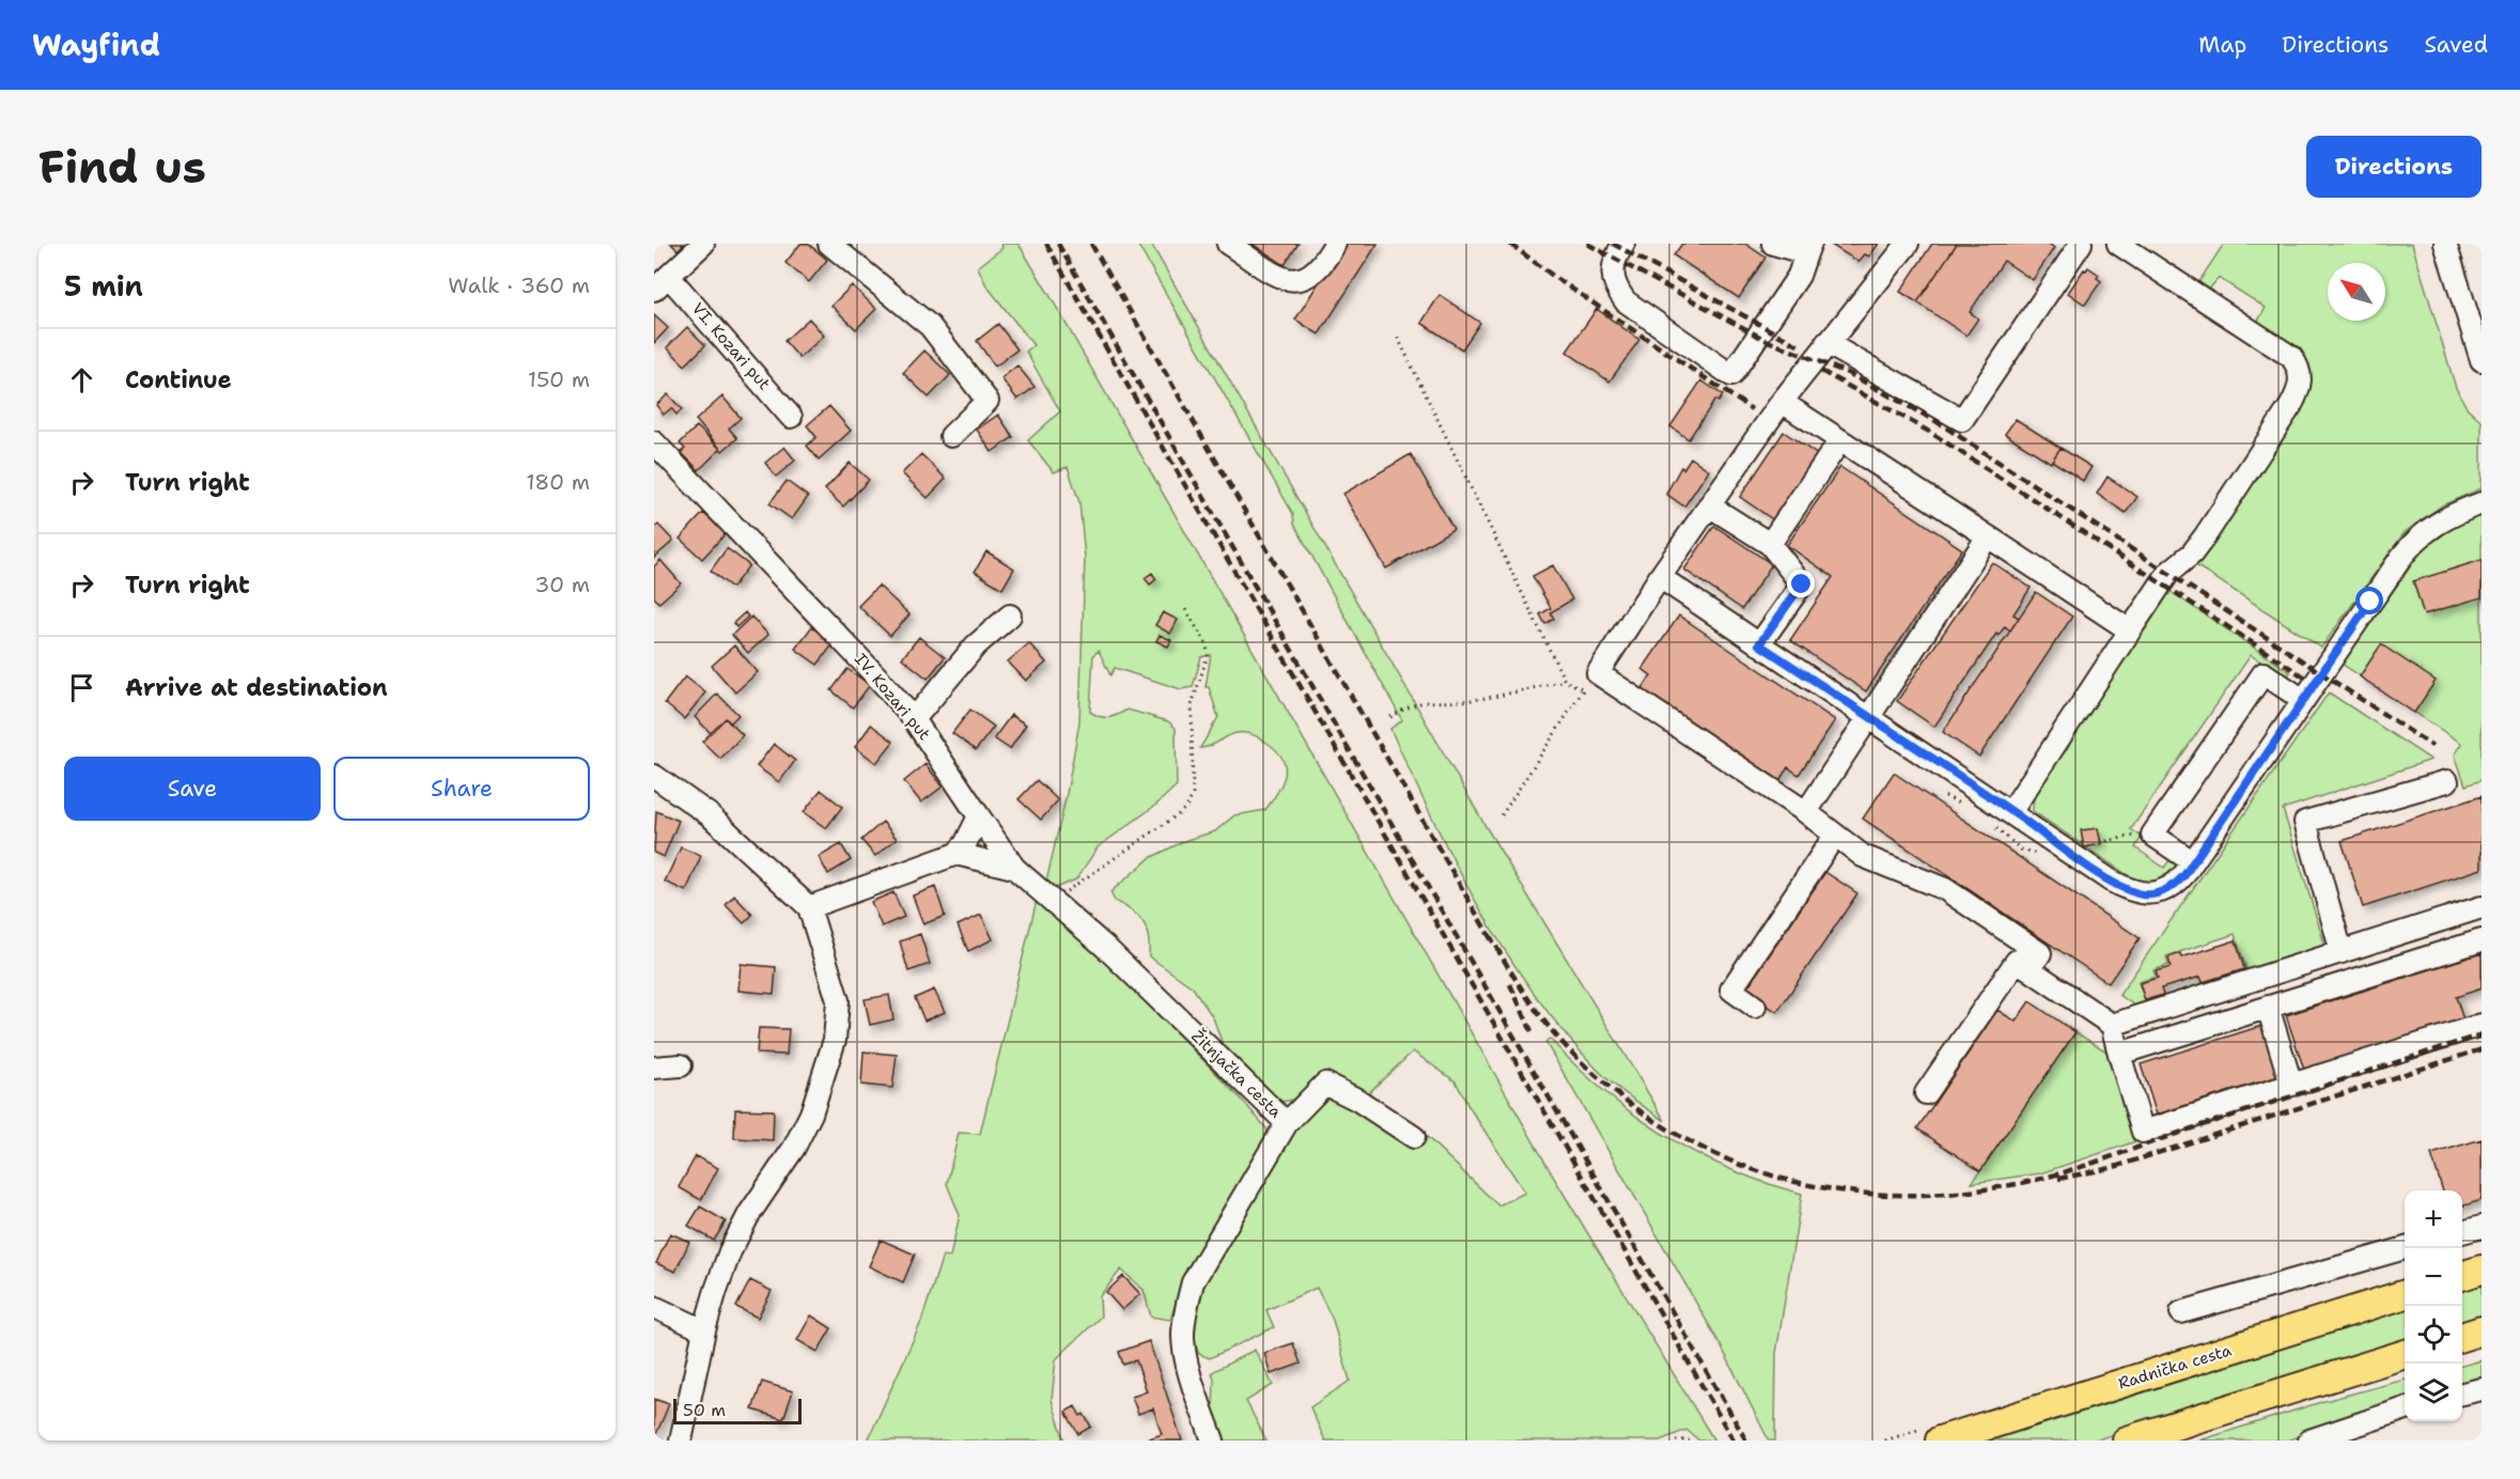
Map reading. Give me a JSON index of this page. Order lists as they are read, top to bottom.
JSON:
{
  "streets": {
    "main road": ["Radnička cesta"],
    "street": ["VI. Kozari put", "IV. Kozari put", "Žitnjačka cesta"]
  },
  "crossings": [
    ["IV. Kozari put", "Žitnjačka cesta"]
  ],
  "scale_bar": "50 m",
  "north": "top left",
  "page": {
    "header": "Wayfind",
    "nav": ["Map", "Directions", "Saved"],
    "buttons": [
      "Directions",
      ["Save", "Share"]
    ],
    "title": "Find us",
    "heading": ["5 min", "Walk · 360 m"],
    "list": [
      ["Continue", "150 m"],
      ["Turn right", "180 m"],
      ["Turn right", "30 m"],
      "Arrive at destination"
    ],
    "map_buttons": ["+", "−"],
    "scale": "50 m"
  }
}
